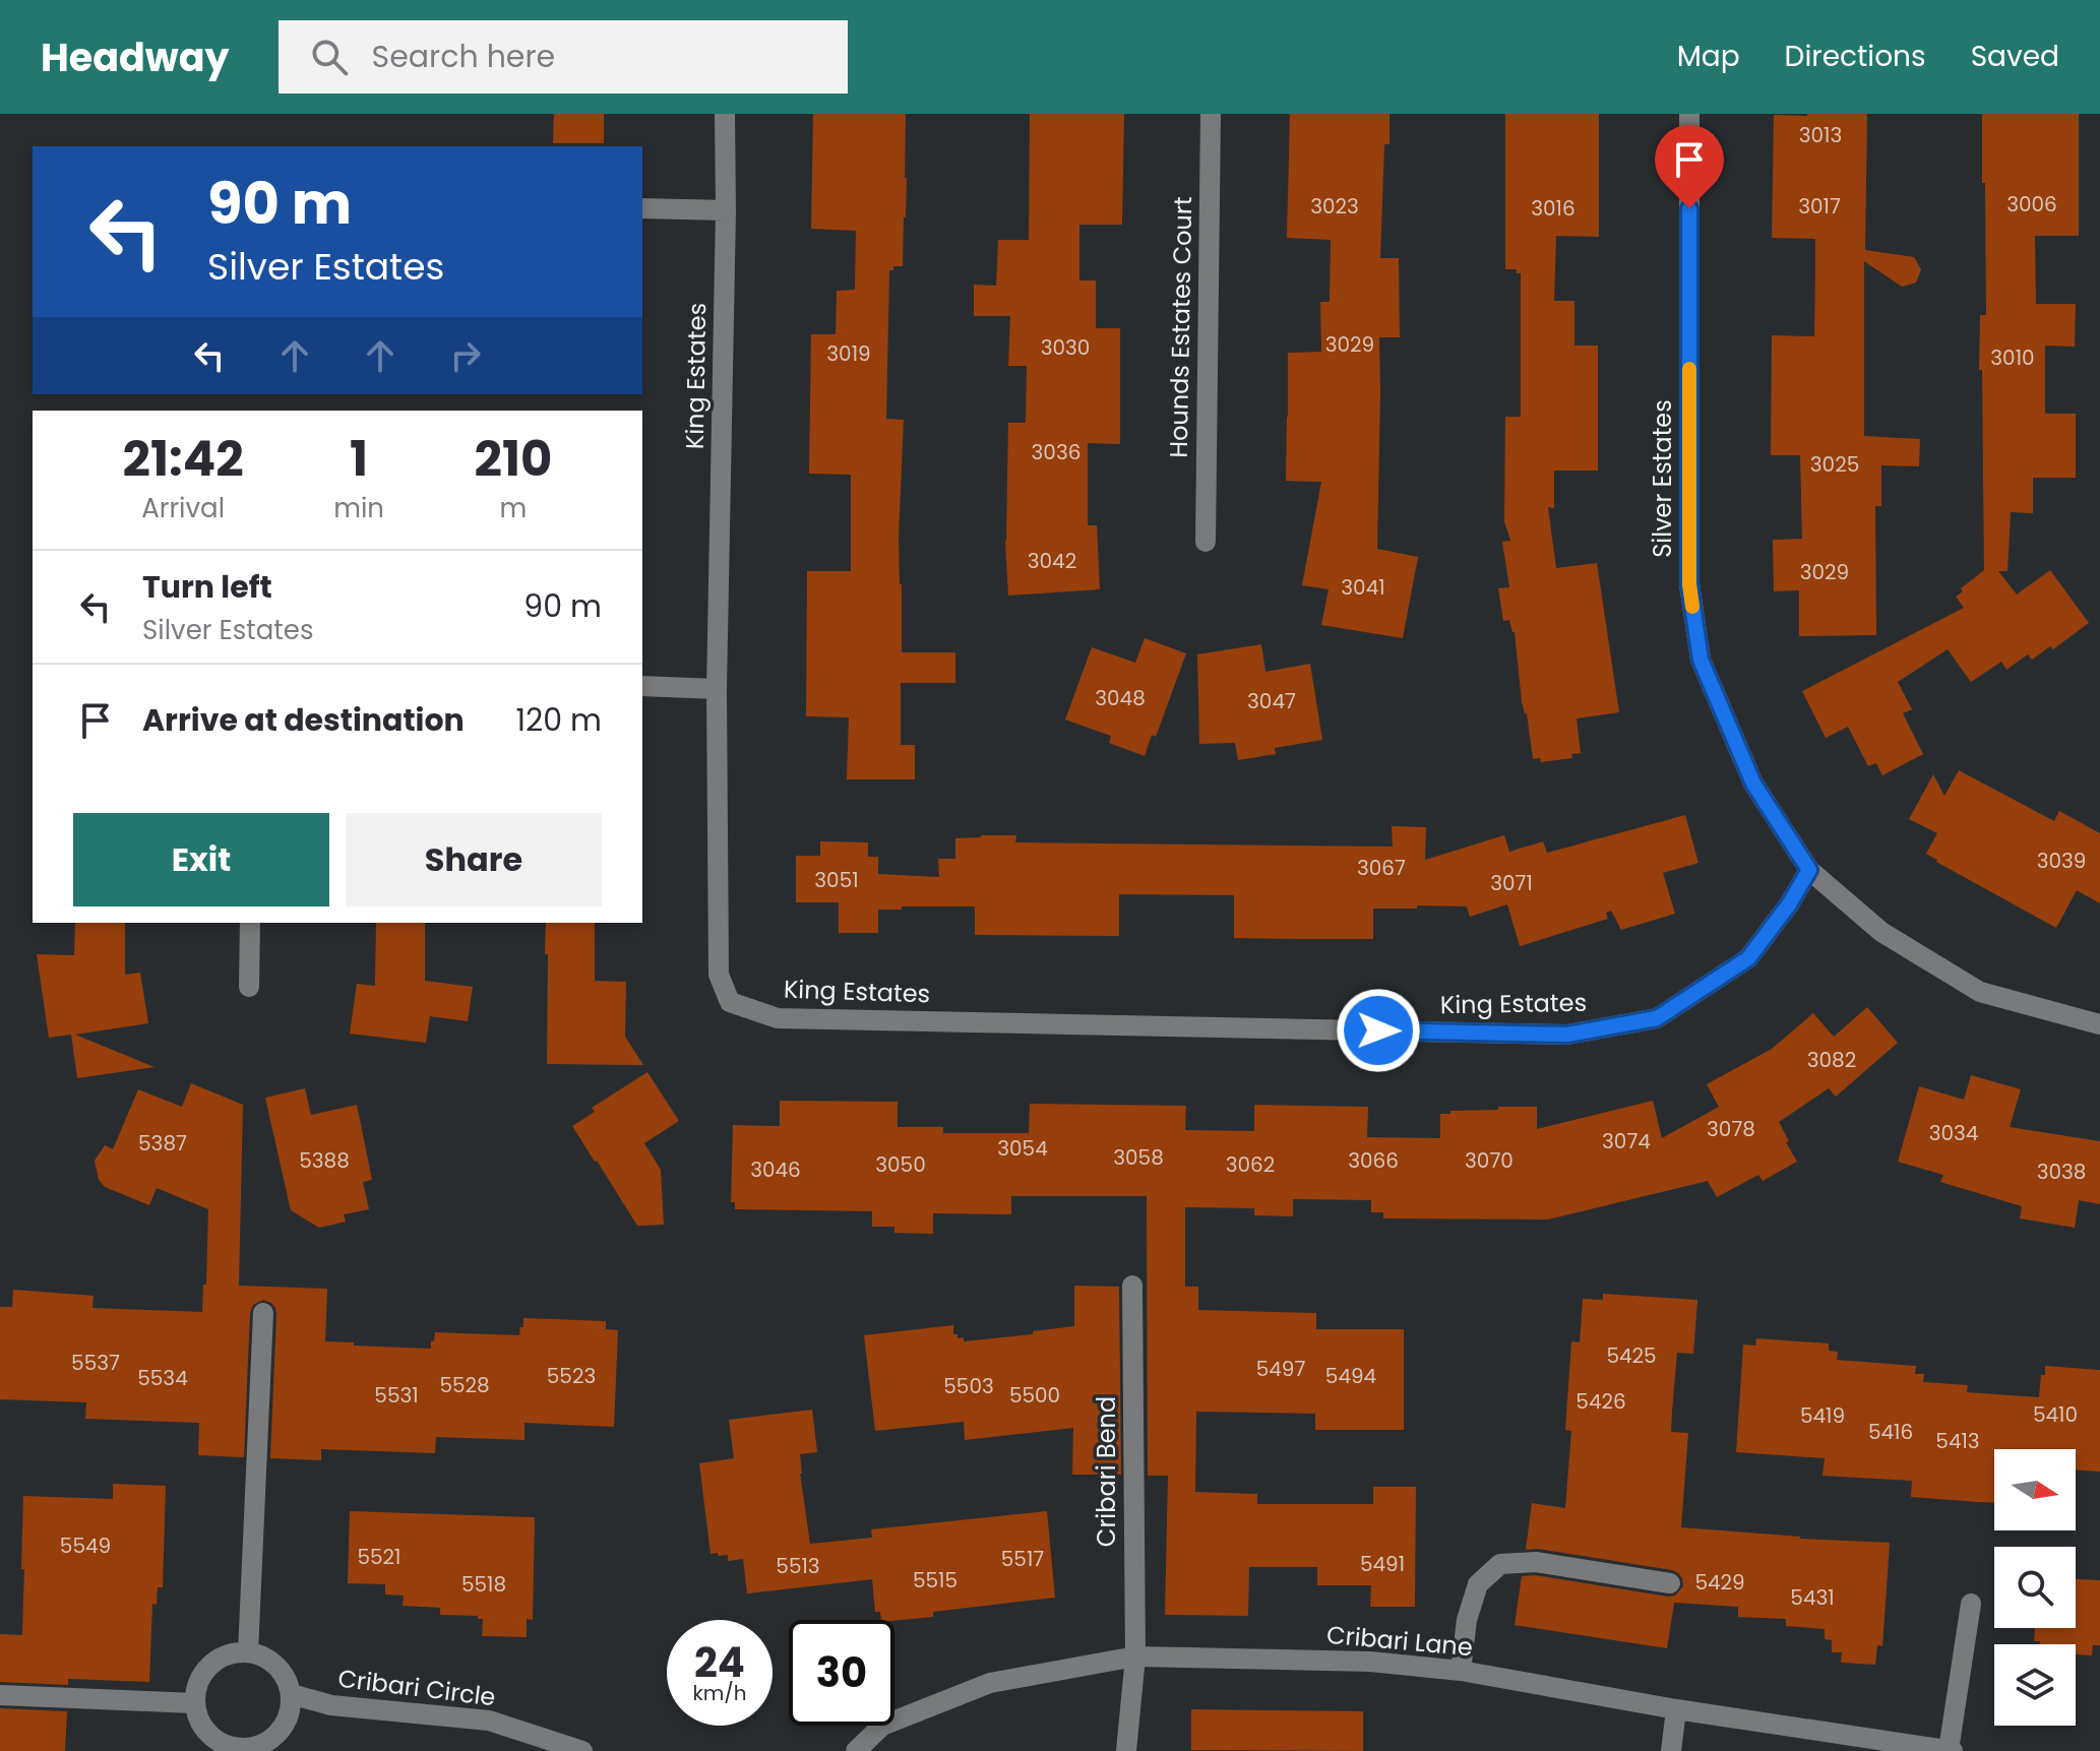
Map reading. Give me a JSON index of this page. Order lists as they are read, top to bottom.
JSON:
{
  "streets": {
    "street": [
      "Hounds Estates Court",
      "King Estates",
      "Silver Estates",
      "Cribari Bend",
      "Cribari Lane",
      "Cribari Circle"
    ]
  },
  "crossings": [
    ["King Estates", "Silver Estates"],
    ["Cribari Bend", "Cribari Lane"]
  ],
  "house_numbers": [
    "3013",
    "3006",
    "3023",
    "3017",
    "3016",
    "3029",
    "3030",
    "3019",
    "3010",
    "3036",
    "3025",
    "3042",
    "3029",
    "3041",
    "3048",
    "3047",
    "3039",
    "3067",
    "3051",
    "3071",
    "3082",
    "3078",
    "3034",
    "3074",
    "5387",
    "3054",
    "3058",
    "5388",
    "3066",
    "3070",
    "3050",
    "3062",
    "3046",
    "3038",
    "5425",
    "5537",
    "5497",
    "5523",
    "5494",
    "5534",
    "5528",
    "5503",
    "5531",
    "5500",
    "5426",
    "5410",
    "5419",
    "5416",
    "5413",
    "5549",
    "5521",
    "5517",
    "5491",
    "5513",
    "5515",
    "5429",
    "5518",
    "5431"
  ],
  "north": "right",
  "page": {
    "header": "Headway",
    "search": "Search here",
    "nav": ["Map", "Directions", "Saved"],
    "turn": ["90 m", "Silver Estates"],
    "eta": [
      "21:42",
      "Arrival",
      "1",
      "min",
      "210",
      "m"
    ],
    "list": [
      {
        "name": "Turn left",
        "note": "Silver Estates",
        "value": "90 m"
      },
      {
        "name": "Arrive at destination",
        "value": "120 m"
      }
    ],
    "buttons": ["Exit", "Share"],
    "speed": "24 km/h",
    "limit": "30"
  }
}
